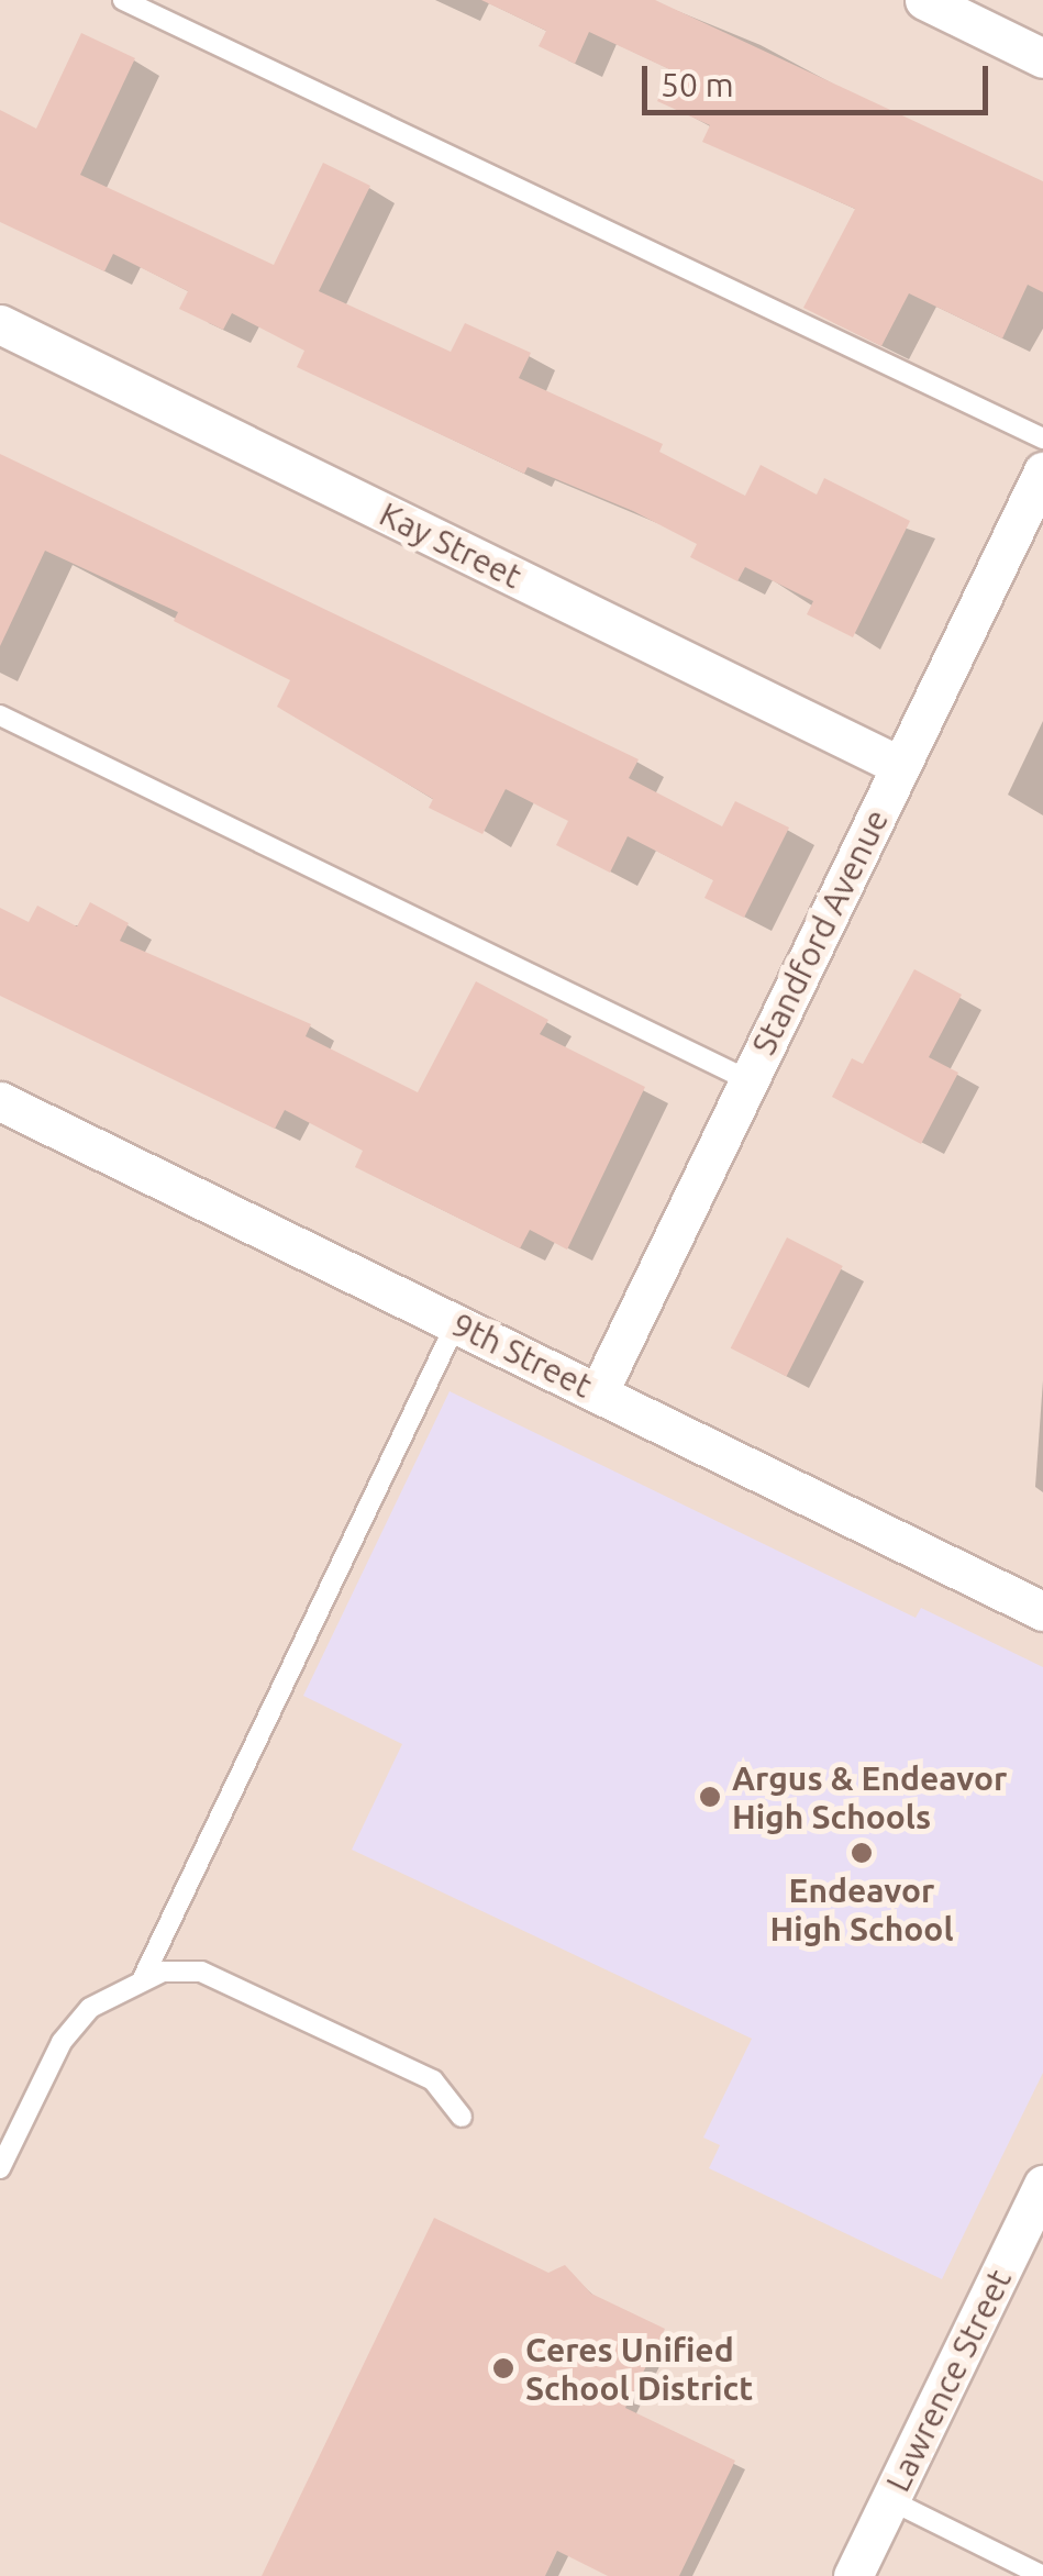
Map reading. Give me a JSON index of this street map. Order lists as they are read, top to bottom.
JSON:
{
  "streets": {
    "street": [
      "Kay Street",
      "Standford Avenue",
      "9th Street",
      "Lawrence Street"
    ]
  },
  "crossings": [
    ["Kay Street", "Standford Avenue"],
    ["Standford Avenue", "9th Street"]
  ],
  "places": ["Argus & Endeavor High Schools", "Endeavor High School", "Ceres Unified School District"],
  "scale_bar": "50 m"
}
